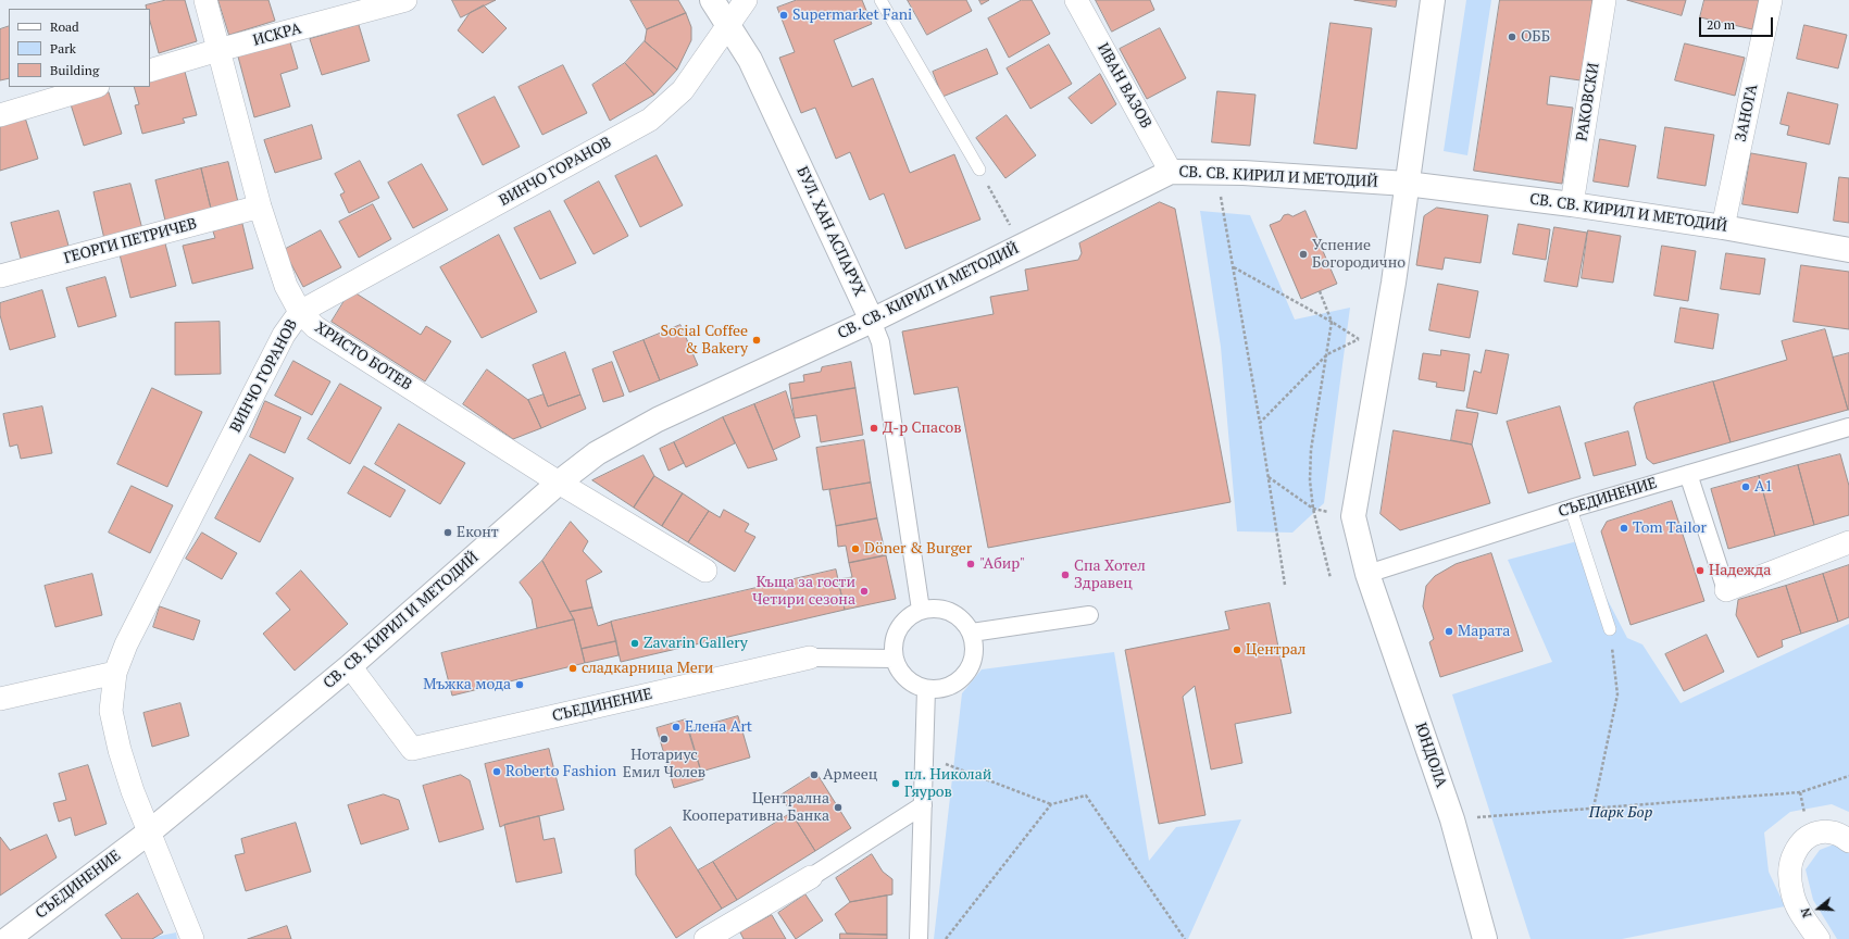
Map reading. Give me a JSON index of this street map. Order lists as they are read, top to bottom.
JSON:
{
  "streets": {
    "street": [
      "ИСКРА",
      "ИВАН ВАЗОВ",
      "РАКОВСКИ",
      "ЗАНОГА",
      "ВИНЧО ГОРАНОВ",
      "СВ. СВ. КИРИЛ И МЕТОДИЙ",
      "БУЛ. ХАН АСПАРУХ",
      "ГЕОРГИ ПЕТРИЧЕВ",
      "ХРИСТО БОТЕВ",
      "СЪЕДИНЕНИЕ",
      "ЮНДОЛА"
    ]
  },
  "crossings": [
    ["ИСКРА", "ХРИСТО БОТЕВ"],
    ["ИВАН ВАЗОВ", "СВ. СВ. КИРИЛ И МЕТОДИЙ"],
    ["РАКОВСКИ", "СВ. СВ. КИРИЛ И МЕТОДИЙ"],
    ["ЗАНОГА", "СВ. СВ. КИРИЛ И МЕТОДИЙ"],
    ["ВИНЧО ГОРАНОВ", "СВ. СВ. КИРИЛ И МЕТОДИЙ"],
    ["ВИНЧО ГОРАНОВ", "БУЛ. ХАН АСПАРУХ"],
    ["ВИНЧО ГОРАНОВ", "ХРИСТО БОТЕВ"],
    ["ВИНЧО ГОРАНОВ", "СЪЕДИНЕНИЕ"],
    ["СВ. СВ. КИРИЛ И МЕТОДИЙ", "БУЛ. ХАН АСПАРУХ"],
    ["СВ. СВ. КИРИЛ И МЕТОДИЙ", "ХРИСТО БОТЕВ"],
    ["СВ. СВ. КИРИЛ И МЕТОДИЙ", "СЪЕДИНЕНИЕ"],
    ["БУЛ. ХАН АСПАРУХ", "СЪЕДИНЕНИЕ"],
    ["ГЕОРГИ ПЕТРИЧЕВ", "ХРИСТО БОТЕВ"],
    ["СЪЕДИНЕНИЕ", "ЮНДОЛА"]
  ],
  "parks": ["Парк Бор"],
  "places": [
    "Supermarket Fani",
    "ОББ",
    "Успение Богородично",
    "Social Coffee & Bakery",
    "Д-р Спасов",
    "A1",
    "Tom Tailor",
    "Еконт",
    "Döner & Burger",
    "\"Абир\"",
    "Надежда",
    "Спа Хотел Здравец",
    "Къща за гости Четири сезона",
    "Марата",
    "Zavarin Gallery",
    "Централ",
    "сладкарница Меги",
    "Мъжка мода",
    "Елена Art",
    "Нотариус Емил Чолев",
    "Roberto Fashion",
    "Армеец",
    "пл. Николай Гяуров",
    "Централна Кооперативна Банка"
  ],
  "legend": ["Road", "Park", "Building"],
  "scale_bar": "20 m",
  "north": "left"
}
